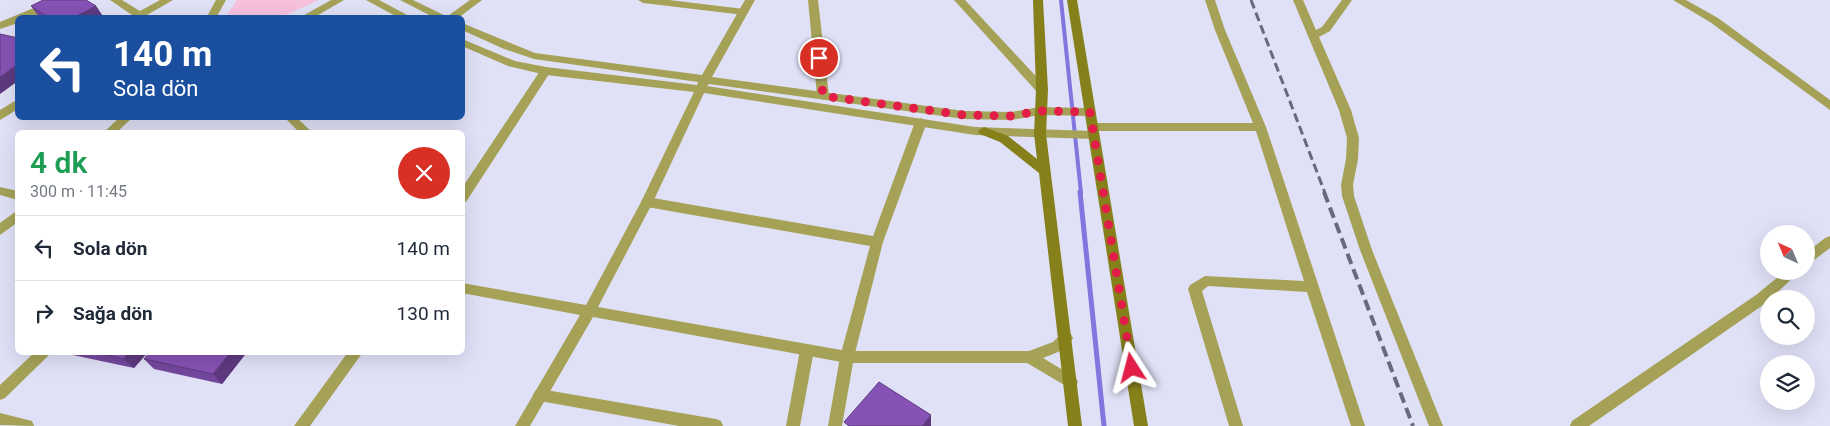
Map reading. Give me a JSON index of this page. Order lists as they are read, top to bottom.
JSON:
{
  "north": "top left",
  "page": {
    "turn": ["140 m", "Sola dön"],
    "heading": ["4 dk", "300 m · 11:45"],
    "list": [
      {
        "name": "Sola dön",
        "value": "140 m"
      },
      {
        "name": "Sağa dön",
        "value": "130 m"
      }
    ]
  }
}
